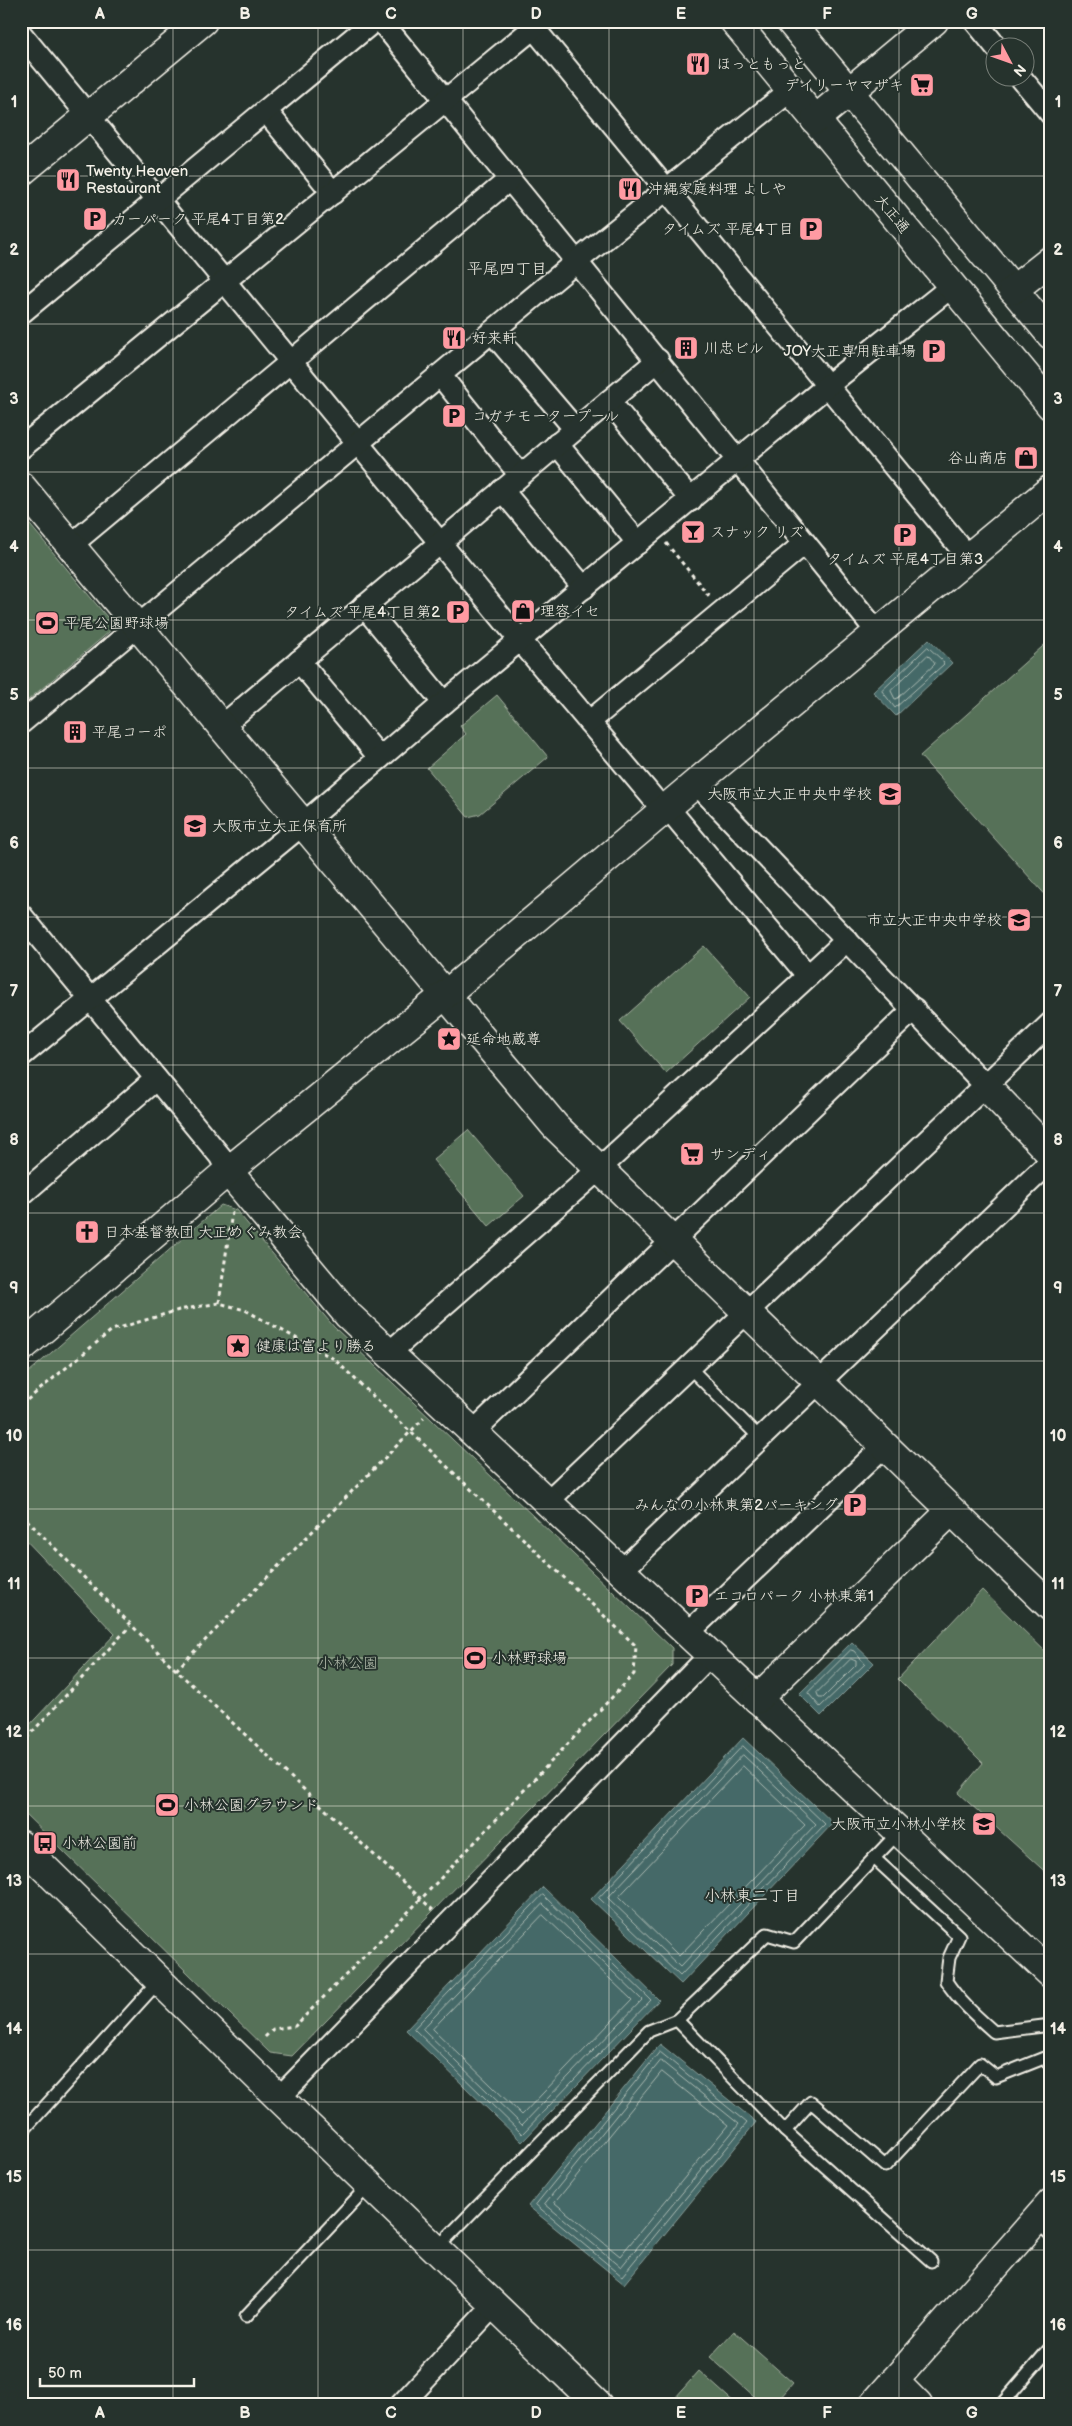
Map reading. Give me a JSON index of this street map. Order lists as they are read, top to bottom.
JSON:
{
  "streets": {
    "street": ["大正通"]
  },
  "districts": ["平尾四丁目", "小林東二丁目"],
  "parks": ["小林公園"],
  "places": {
    "restaurant": [
      "ほっともっと",
      "Twenty Heaven Restaurant",
      "沖縄家庭料理 よしや",
      "好来軒"
    ],
    "supermarket": ["デイリーヤマザキ", "サンディ"],
    "parking": [
      "カーパーク 平尾4丁目第2",
      "タイムズ 平尾4丁目",
      "JOY大正専用駐車場",
      "コガチモータープール",
      "タイムズ 平尾4丁目第3",
      "タイムズ 平尾4丁目第2",
      "みんなの小林東第2パーキング",
      "エコロパーク 小林東第1"
    ],
    "building": ["川忠ビル", "平尾コーポ"],
    "shop": ["谷山商店", "理容イセ"],
    "bar": ["スナック リズ"],
    "sports": ["平尾公園野球場", "小林野球場", "小林公園グラウンド"],
    "school or university": [
      "大阪市立大正中央中学校",
      "大阪市立大正保育所",
      "市立大正中央中学校",
      "大阪市立小林小学校"
    ],
    "place": ["延命地蔵尊", "健康は富より勝る"],
    "church": ["日本基督教団 大正めぐみ教会"],
    "bus stop": ["小林公園前"]
  },
  "scale_bar": "50 m",
  "north": "bottom right",
  "grid": {
    "columns": [
      "A",
      "B",
      "C",
      "D",
      "E",
      "F",
      "G"
    ],
    "rows": [
      "1",
      "2",
      "3",
      "4",
      "5",
      "6",
      "7",
      "8",
      "9",
      "10",
      "11",
      "12",
      "13",
      "14",
      "15",
      "16"
    ]
  }
}
